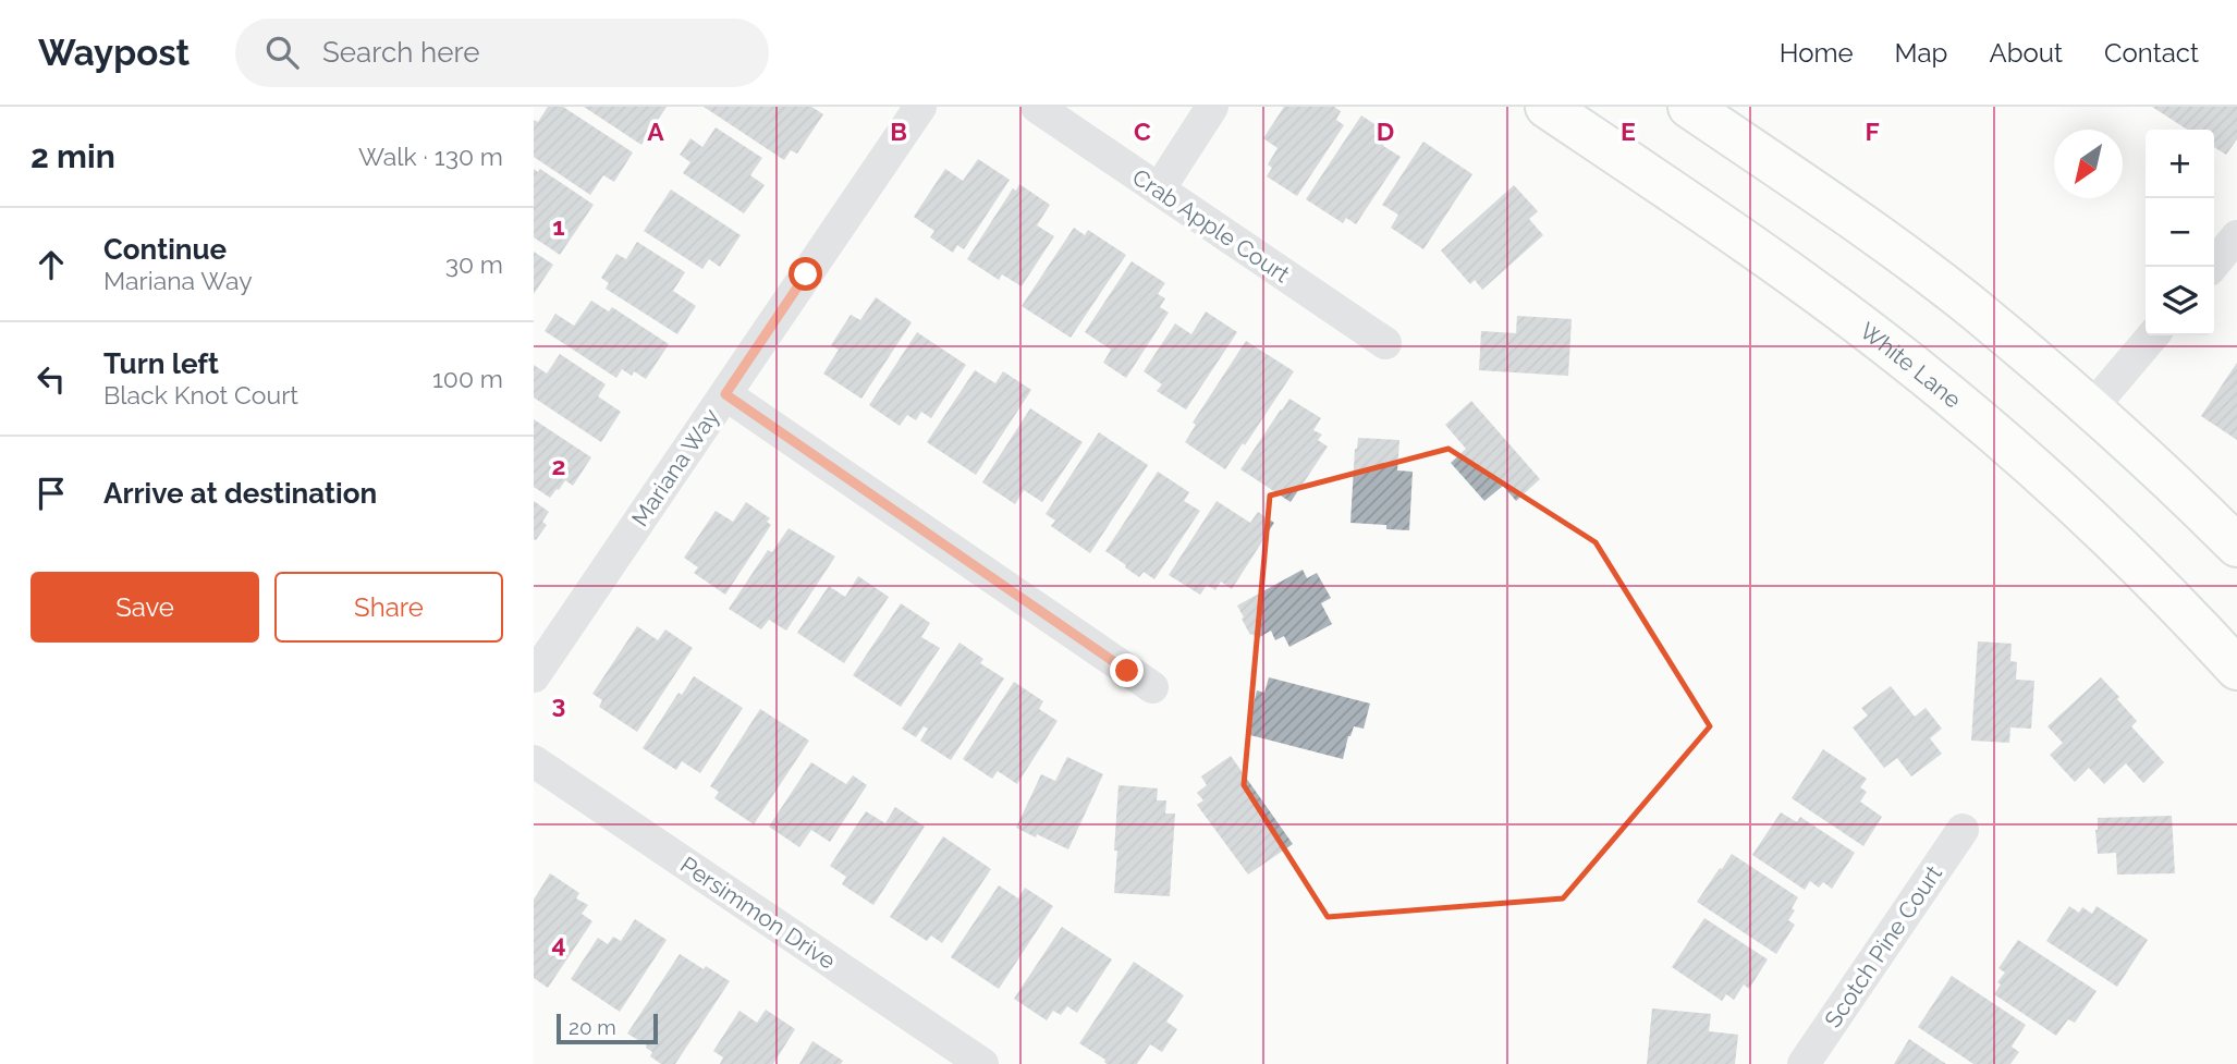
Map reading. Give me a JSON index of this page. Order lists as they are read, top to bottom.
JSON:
{
  "streets": {
    "main road": ["White Lane"],
    "street": [
      "Crab Apple Court",
      "Mariana Way",
      "Persimmon Drive",
      "Scotch Pine Court"
    ]
  },
  "scale_bar": "20 m",
  "north": "bottom left",
  "page": {
    "header": "Waypost",
    "search": "Search here",
    "nav": [
      "Home",
      "Map",
      "About",
      "Contact"
    ],
    "heading": ["2 min", "Walk · 130 m"],
    "map_buttons": ["+", "−"],
    "list": [
      ["Continue", "Mariana Way", "30 m"],
      ["Turn left", "Black Knot Court", "100 m"],
      "Arrive at destination"
    ],
    "buttons": ["Save", "Share"],
    "scale": "20 m"
  },
  "grid": {
    "columns": [
      "A",
      "B",
      "C",
      "D",
      "E",
      "F"
    ],
    "rows": [
      "1",
      "2",
      "3",
      "4"
    ]
  }
}
